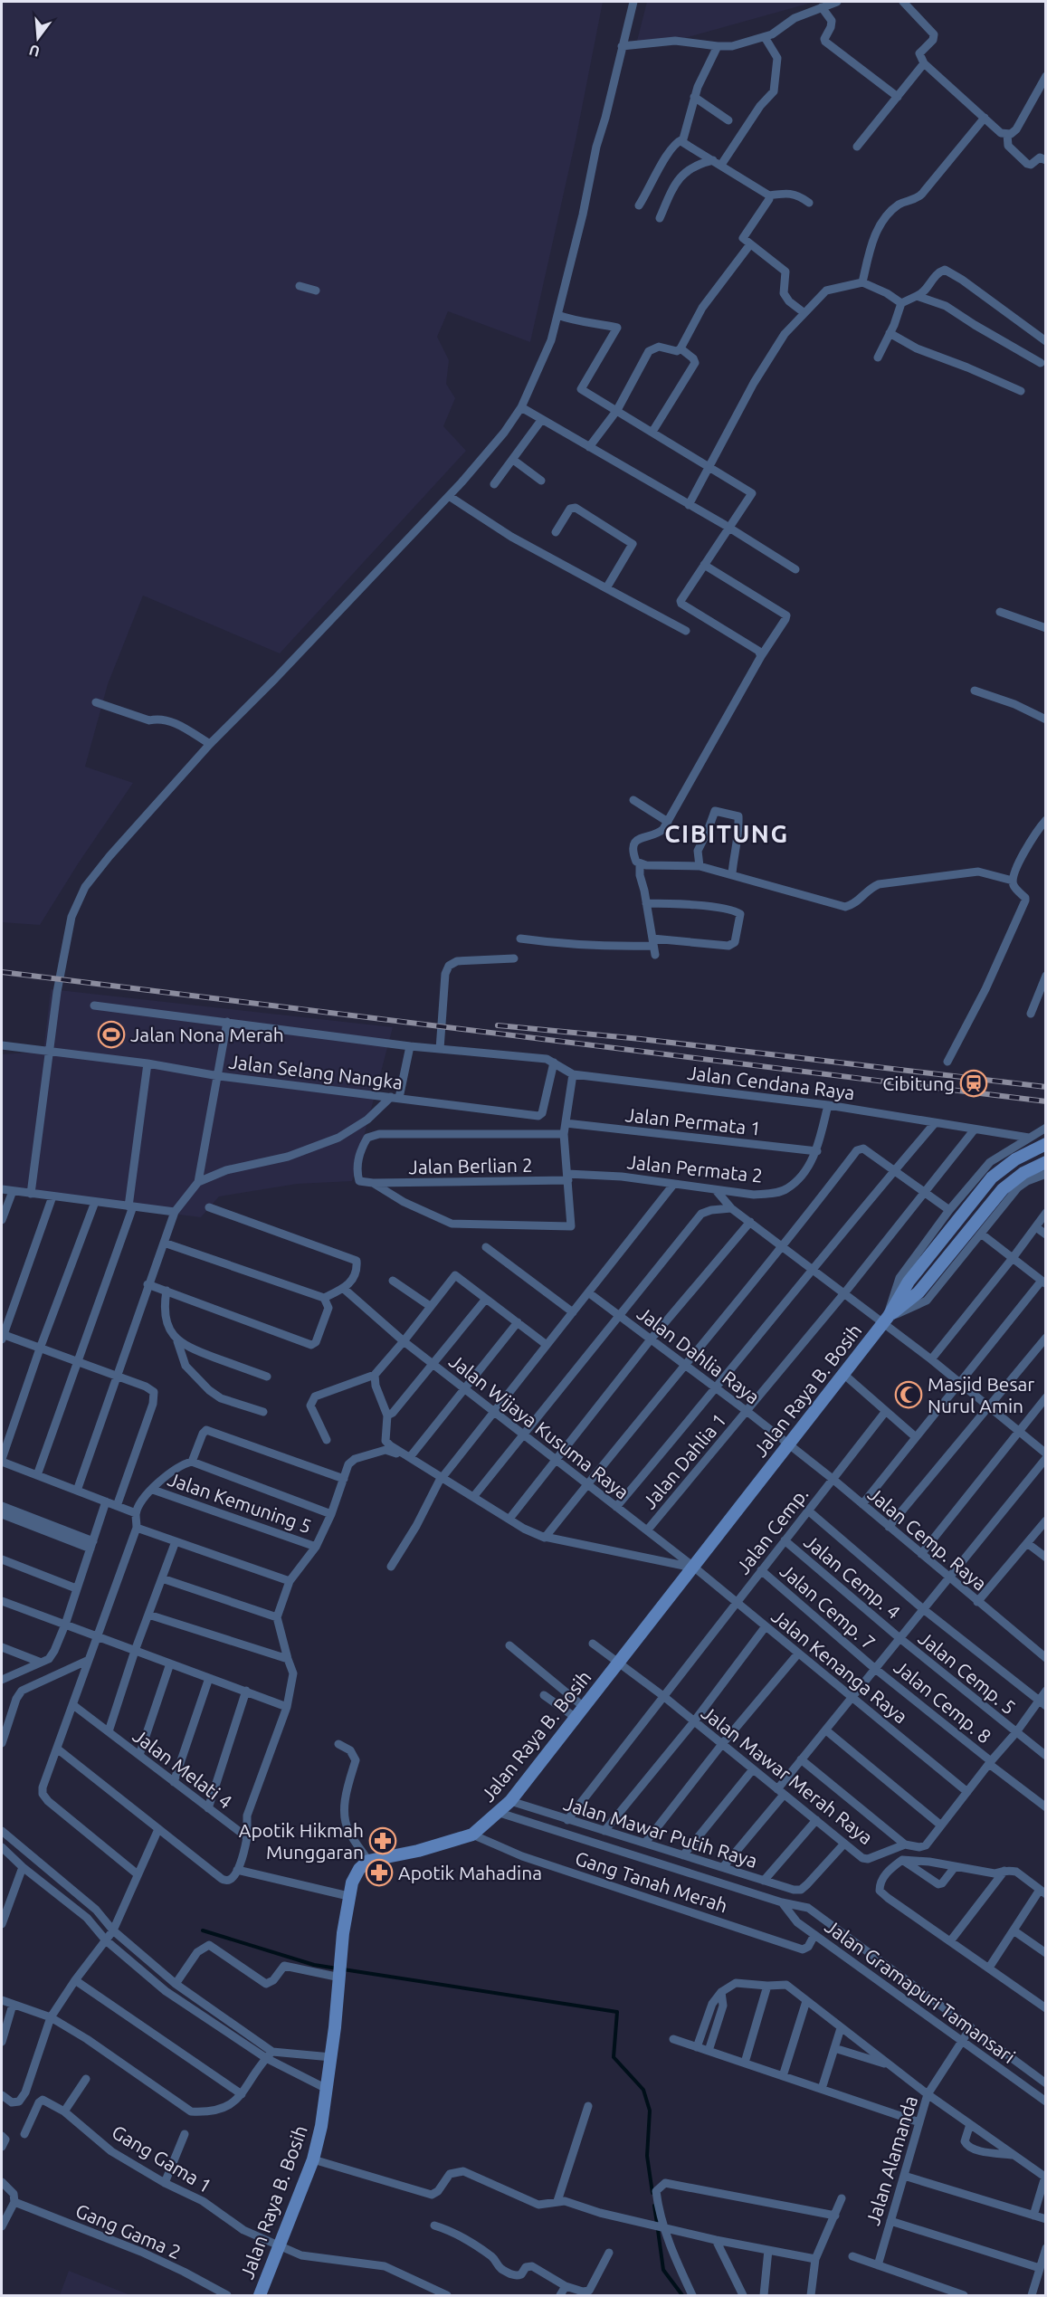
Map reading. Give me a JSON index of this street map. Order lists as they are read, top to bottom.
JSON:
{
  "streets": {
    "main road": ["Jalan Raya B. Bosih"],
    "street": [
      "Jalan Selang Nangka",
      "Jalan Cendana Raya",
      "Jalan Permata 1",
      "Jalan Berlian 2",
      "Jalan Permata 2",
      "Jalan Dahlia Raya",
      "Jalan Wijaya Kusuma Raya",
      "Jalan Dahlia 1",
      "Jalan Kemuning 5",
      "Jalan Cemp.",
      "Jalan Cemp. Raya",
      "Jalan Cemp. 4",
      "Jalan Cemp. 7",
      "Jalan Kenanga Raya",
      "Jalan Cemp. 5",
      "Jalan Cemp. 8",
      "Jalan Melati 4",
      "Jalan Mawar Merah Raya",
      "Jalan Mawar Putih Raya",
      "Gang Tanah Merah",
      "Jalan Gramapuri Tamansari",
      "Gang Gama 1",
      "Jalan Alamanda",
      "Gang Gama 2"
    ]
  },
  "crossings": [
    ["Jalan Cendana Raya", "Jalan Permata 2"],
    ["Jalan Cendana Raya", "Jalan Raya B. Bosih"],
    ["Jalan Cendana Raya", "Jalan Dahlia 1"],
    ["Jalan Permata 1", "Jalan Permata 2"],
    ["Jalan Berlian 2", "Jalan Permata 2"],
    ["Jalan Dahlia Raya", "Jalan Raya B. Bosih"],
    ["Jalan Dahlia Raya", "Jalan Dahlia 1"],
    ["Jalan Dahlia Raya", "Jalan Cemp. Raya"],
    ["Jalan Raya B. Bosih", "Jalan Wijaya Kusuma Raya"],
    ["Jalan Raya B. Bosih", "Jalan Cemp. Raya"],
    ["Jalan Raya B. Bosih", "Jalan Kenanga Raya"],
    ["Jalan Raya B. Bosih", "Jalan Mawar Merah Raya"],
    ["Jalan Raya B. Bosih", "Jalan Mawar Putih Raya"],
    ["Jalan Raya B. Bosih", "Gang Tanah Merah"],
    ["Jalan Raya B. Bosih", "Jalan Gramapuri Tamansari"],
    ["Jalan Raya B. Bosih", "Gang Gama 1"],
    ["Jalan Wijaya Kusuma Raya", "Jalan Dahlia 1"],
    ["Jalan Wijaya Kusuma Raya", "Jalan Kenanga Raya"],
    ["Jalan Cemp.", "Jalan Cemp. Raya"],
    ["Jalan Cemp.", "Jalan Cemp. 4"],
    ["Jalan Cemp.", "Jalan Cemp. 7"],
    ["Jalan Cemp.", "Jalan Kenanga Raya"],
    ["Jalan Cemp.", "Jalan Mawar Merah Raya"],
    ["Jalan Cemp.", "Jalan Mawar Putih Raya"],
    ["Jalan Cemp. 4", "Jalan Cemp. 5"],
    ["Jalan Cemp. 7", "Jalan Cemp. 8"],
    ["Jalan Mawar Merah Raya", "Jalan Mawar Putih Raya"],
    ["Gang Tanah Merah", "Jalan Gramapuri Tamansari"],
    ["Jalan Gramapuri Tamansari", "Jalan Alamanda"]
  ],
  "districts": ["CIBITUNG"],
  "places": {
    "sports": ["Jalan Nona Merah"],
    "station": ["Cibitung"],
    "mosque": ["Masjid Besar Nurul Amin"],
    "pharmacy": ["Apotik Hikmah Munggaran", "Apotik Mahadina"]
  },
  "north": "bottom"
}
